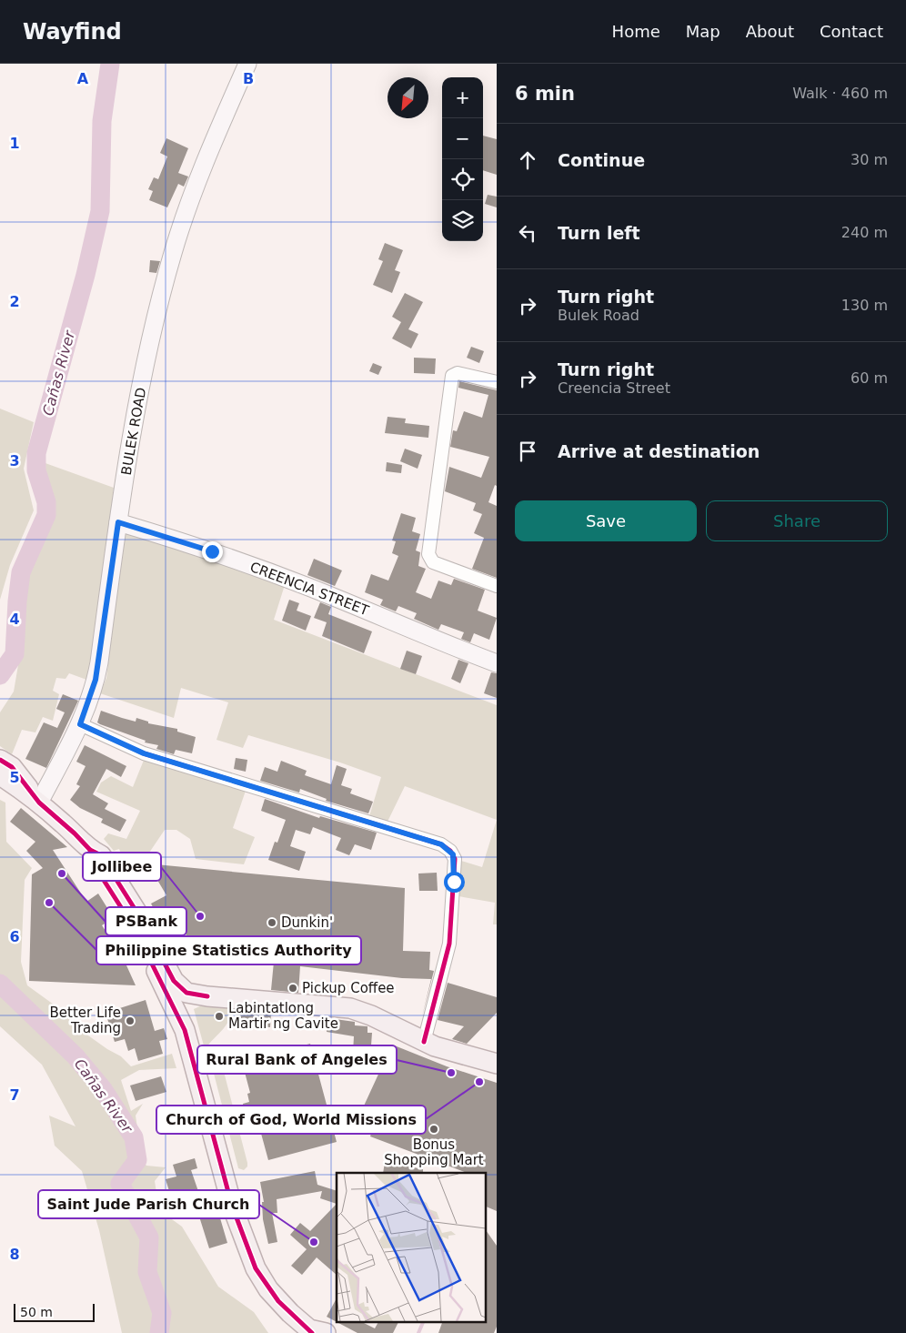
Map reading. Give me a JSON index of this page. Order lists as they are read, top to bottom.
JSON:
{
  "streets": {
    "main road": ["BULEK ROAD", "CREENCIA STREET"]
  },
  "crossings": [
    ["BULEK ROAD", "CREENCIA STREET"]
  ],
  "water": ["Cañas River"],
  "places": [
    "PSBank",
    "Philippine Statistics Authority",
    "Jollibee",
    "Dunkin'",
    "Pickup Coffee",
    "Labintatlong Martir ng Cavite",
    "Better Life Trading",
    "Rural Bank of Angeles",
    "Church of God, World Missions",
    "Bonus Shopping Mart",
    "Saint Jude Parish Church"
  ],
  "scale_bar": "50 m",
  "north": "bottom left",
  "page": {
    "header": "Wayfind",
    "nav": [
      "Home",
      "Map",
      "About",
      "Contact"
    ],
    "heading": ["6 min", "Walk · 460 m"],
    "map_buttons": ["+", "−"],
    "list": [
      ["Continue", "30 m"],
      ["Turn left", "240 m"],
      ["Turn right", "Bulek Road", "130 m"],
      ["Turn right", "Creencia Street", "60 m"],
      "Arrive at destination"
    ],
    "buttons": ["Save", "Share"],
    "scale": "50 m"
  },
  "grid": {
    "columns": ["A", "B"],
    "rows": [
      "1",
      "2",
      "3",
      "4",
      "5",
      "6",
      "7",
      "8"
    ]
  }
}
